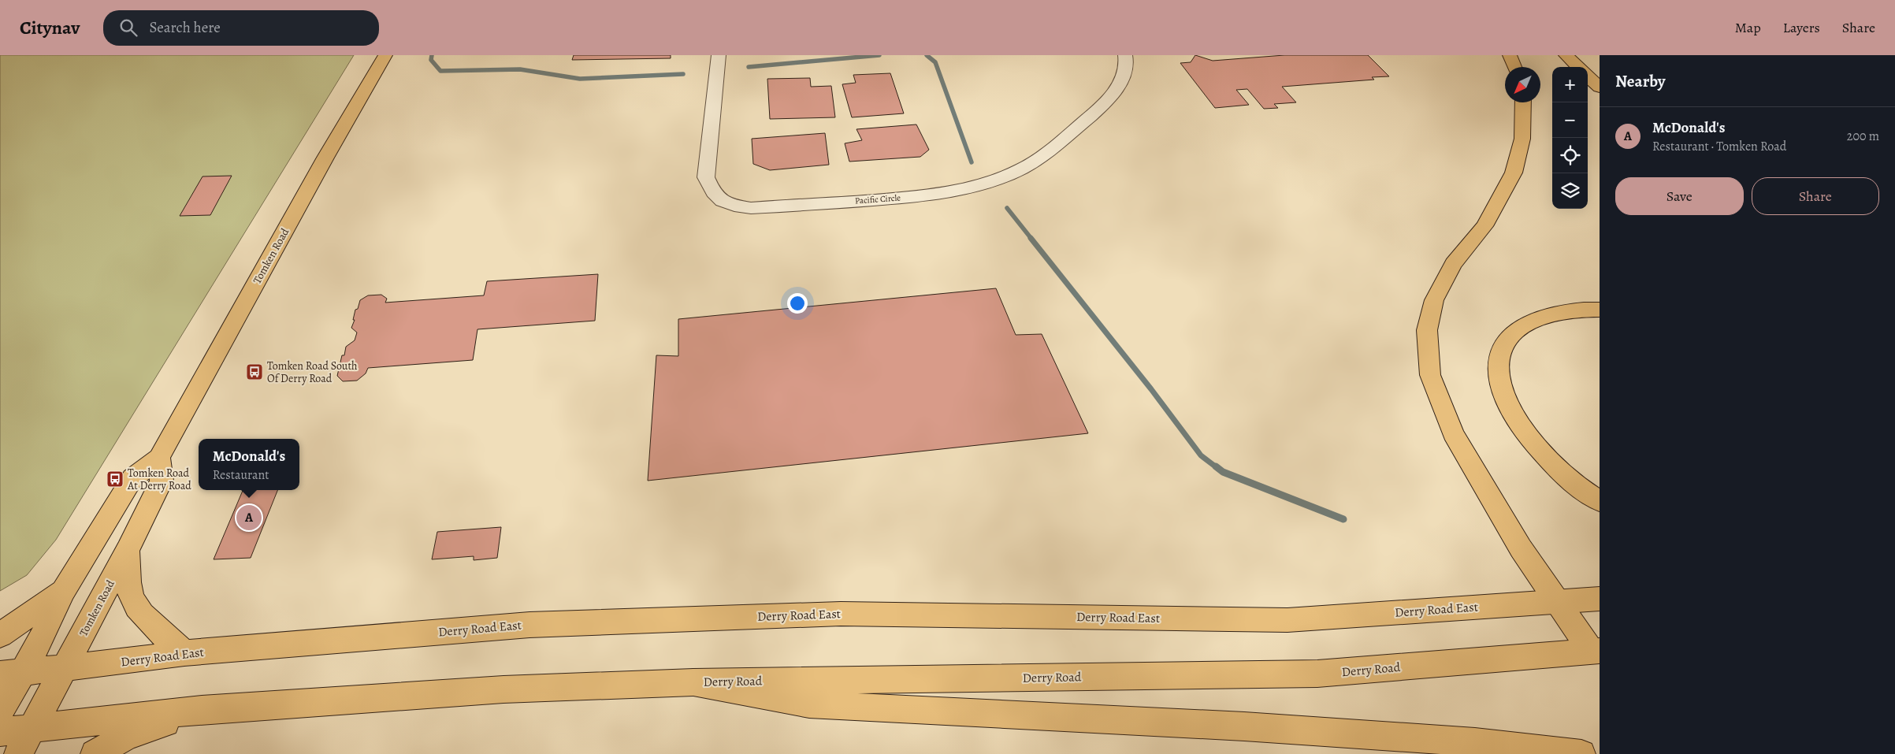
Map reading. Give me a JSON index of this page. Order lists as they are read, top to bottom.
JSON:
{
  "streets": {
    "main road": ["Tomken Road", "Derry Road East", "Derry Road"],
    "street": ["Pacific Circle"]
  },
  "crossings": [
    ["Tomken Road", "Derry Road East"]
  ],
  "places": {
    "bus stop": ["Tomken Road South Of Derry Road", "Tomken Road At Derry Road"]
  },
  "north": "bottom left",
  "page": {
    "header": "Citynav",
    "search": "Search here",
    "nav": ["Map", "Layers", "Share"],
    "heading": "Nearby",
    "map_buttons": ["+", "−"],
    "list": [
      {
        "mark": "A",
        "name": "McDonald's",
        "note": "Restaurant · Tomken Road",
        "value": "200 m"
      }
    ],
    "buttons": ["Save", "Share"],
    "popup": ["McDonald's", "Restaurant"],
    "pins": "A"
  }
}
